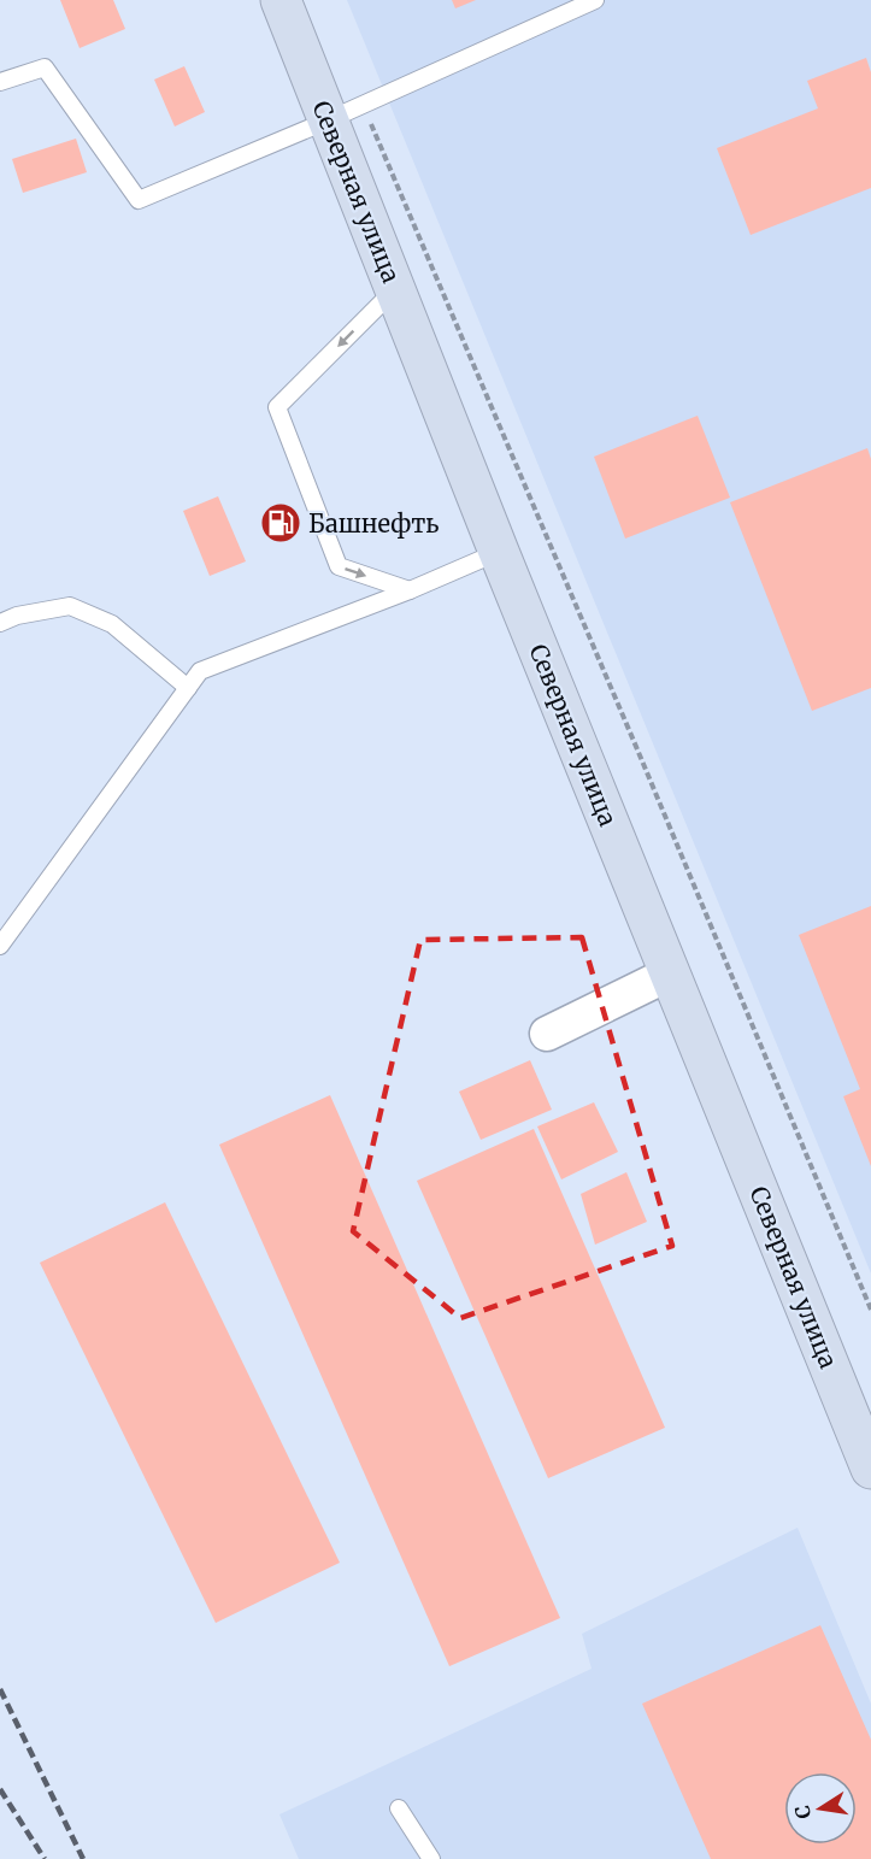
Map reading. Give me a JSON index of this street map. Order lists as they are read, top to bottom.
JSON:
{
  "streets": {
    "main road": ["Северная улица"]
  },
  "places": {
    "fuel station": ["Башнефть"]
  },
  "north": "left"
}
